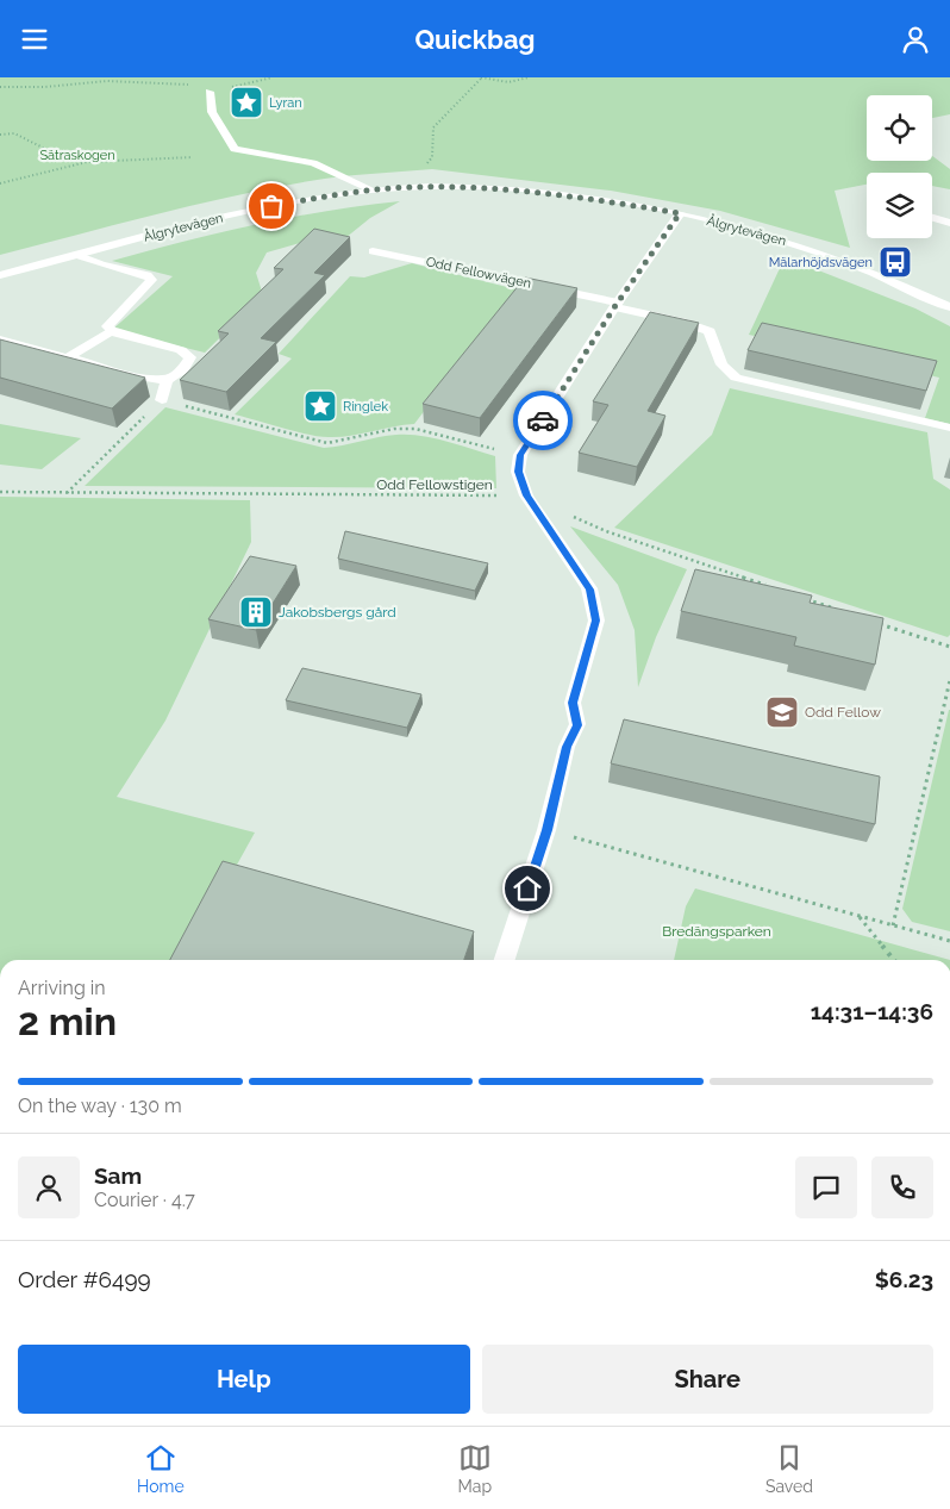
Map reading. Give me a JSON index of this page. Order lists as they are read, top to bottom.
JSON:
{
  "streets": {
    "street": ["Ålgrytevägen", "Odd Fellowvägen"],
    "path": ["Odd Fellowstigen"]
  },
  "parks": ["Sätraskogen", "Bredängsparken"],
  "places": {
    "place": ["Lyran", "Ringlek"],
    "bus stop": ["Mälarhöjdsvägen"],
    "building": ["Jakobsbergs gård"],
    "school or university": ["Odd Fellow"]
  },
  "page": {
    "header": "Quickbag",
    "heading": ["2 min", "Arriving in", "14:31–14:36"],
    "panel": [
      "Sam",
      "Courier · 4.7",
      "Order #6499",
      "$6.23"
    ],
    "bar": "On the way · 130 m",
    "buttons": ["Help", "Share"],
    "tabs": ["Home", "Map", "Saved"]
  }
}
